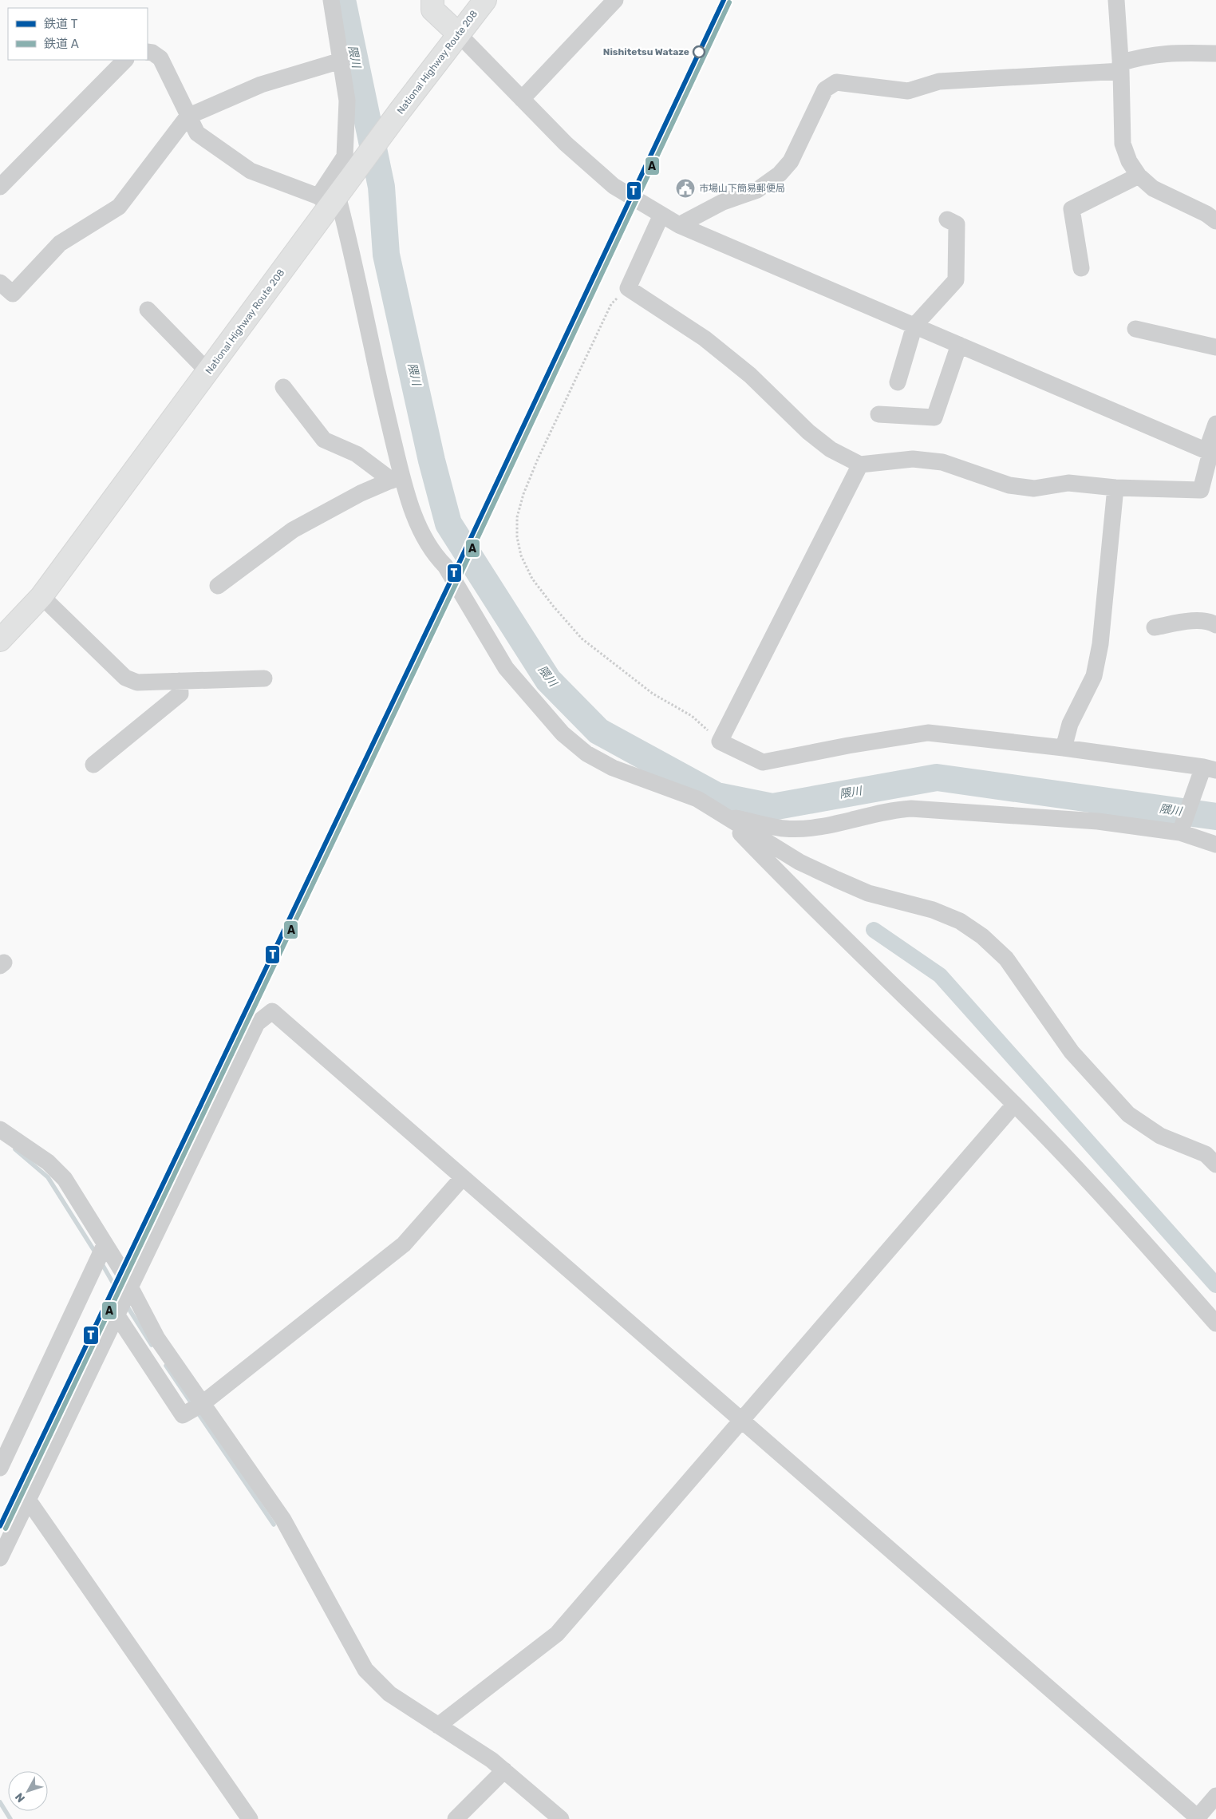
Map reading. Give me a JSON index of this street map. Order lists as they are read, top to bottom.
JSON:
{
  "streets": {
    "main road": ["National Highway Route 208"]
  },
  "water": ["隈川"],
  "places": {
    "other": ["Nishitetsu Wataze"],
    "public building": ["市場山下簡易郵便局"]
  },
  "lines": ["rail line T", "rail line A"],
  "legend": ["鉄道 T", "鉄道 A"],
  "north": "bottom left"
}
